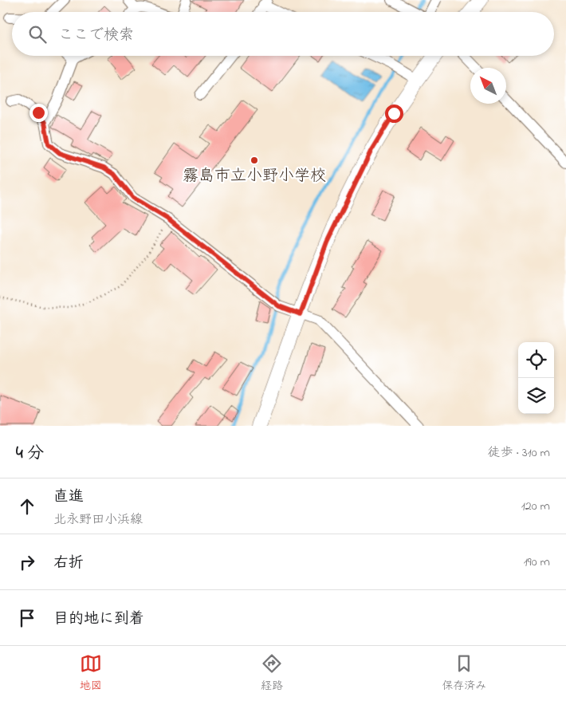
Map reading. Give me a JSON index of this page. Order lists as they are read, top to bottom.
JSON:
{
  "places": ["霧島市立小野小学校"],
  "north": "top left",
  "page": {
    "search": "ここで検索",
    "heading": ["4 分", "徒歩 · 310 m"],
    "list": [
      ["直進", "北永野田小浜線", "120 m"],
      ["右折", "190 m"],
      "目的地に到着"
    ],
    "nav": ["地図", "経路", "保存済み"]
  }
}
